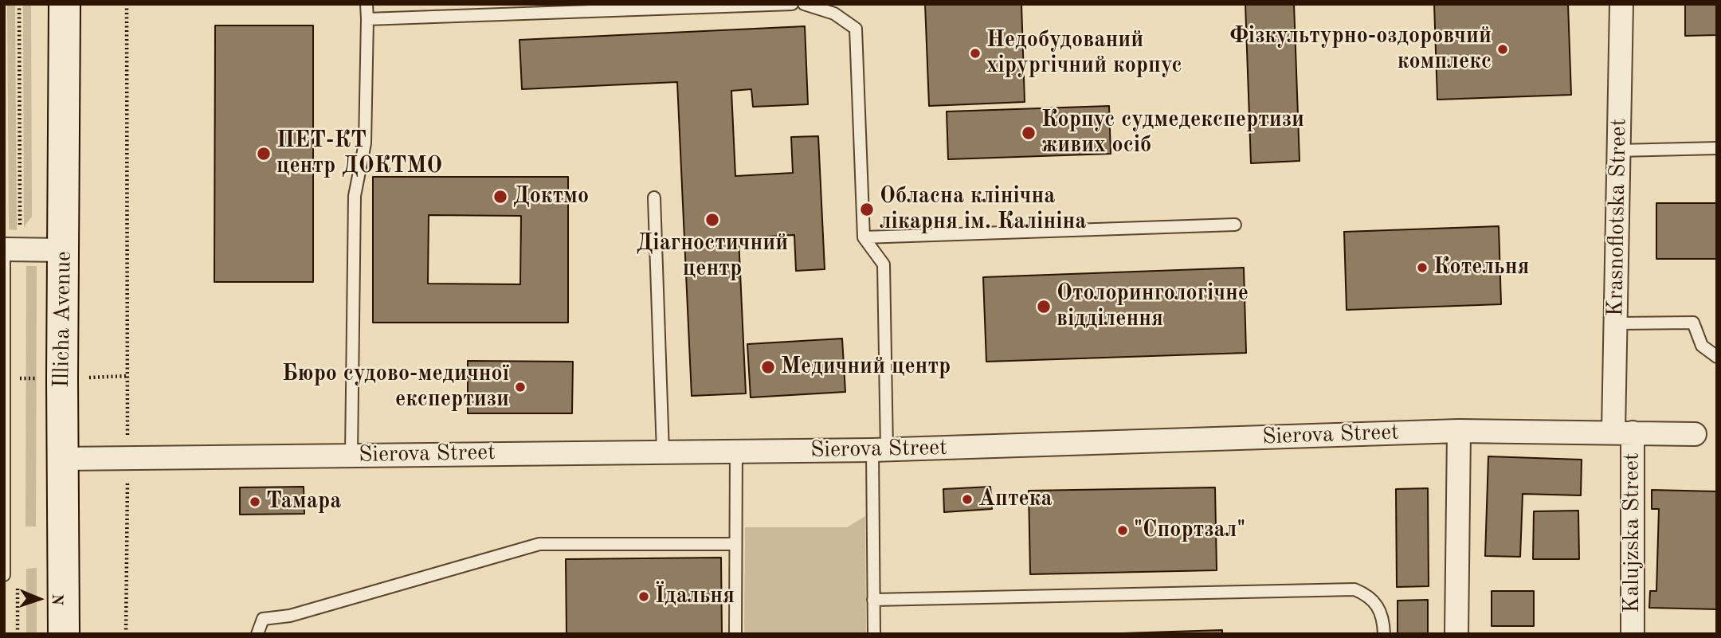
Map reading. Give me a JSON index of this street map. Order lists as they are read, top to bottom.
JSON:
{
  "streets": {
    "main road": ["Illicha Avenue"],
    "street": ["Krasnoflotska Street", "Sierova Street", "Kalujzska Street"]
  },
  "crossings": [
    ["Krasnoflotska Street", "Sierova Street"],
    ["Krasnoflotska Street", "Kalujzska Street"],
    ["Illicha Avenue", "Sierova Street"],
    ["Sierova Street", "Kalujzska Street"]
  ],
  "places": [
    "Фізкультурно-оздоровчий комплекс",
    "Недобудований хірургічний корпус",
    "Корпус судмедекспертизи живих осіб",
    "ПЕТ-КТ центр ДОКТМО",
    "Доктмо",
    "Обласна клінічна лікарня ім. Калініна",
    "Діагностичний центр",
    "Котельня",
    "Отолорингологічне відділення",
    "Медичний центр",
    "Бюро судово-медичної експертизи",
    "Аптека",
    "Тамара",
    "\"Спортзал\"",
    "Їдальня"
  ],
  "north": "right"
}
